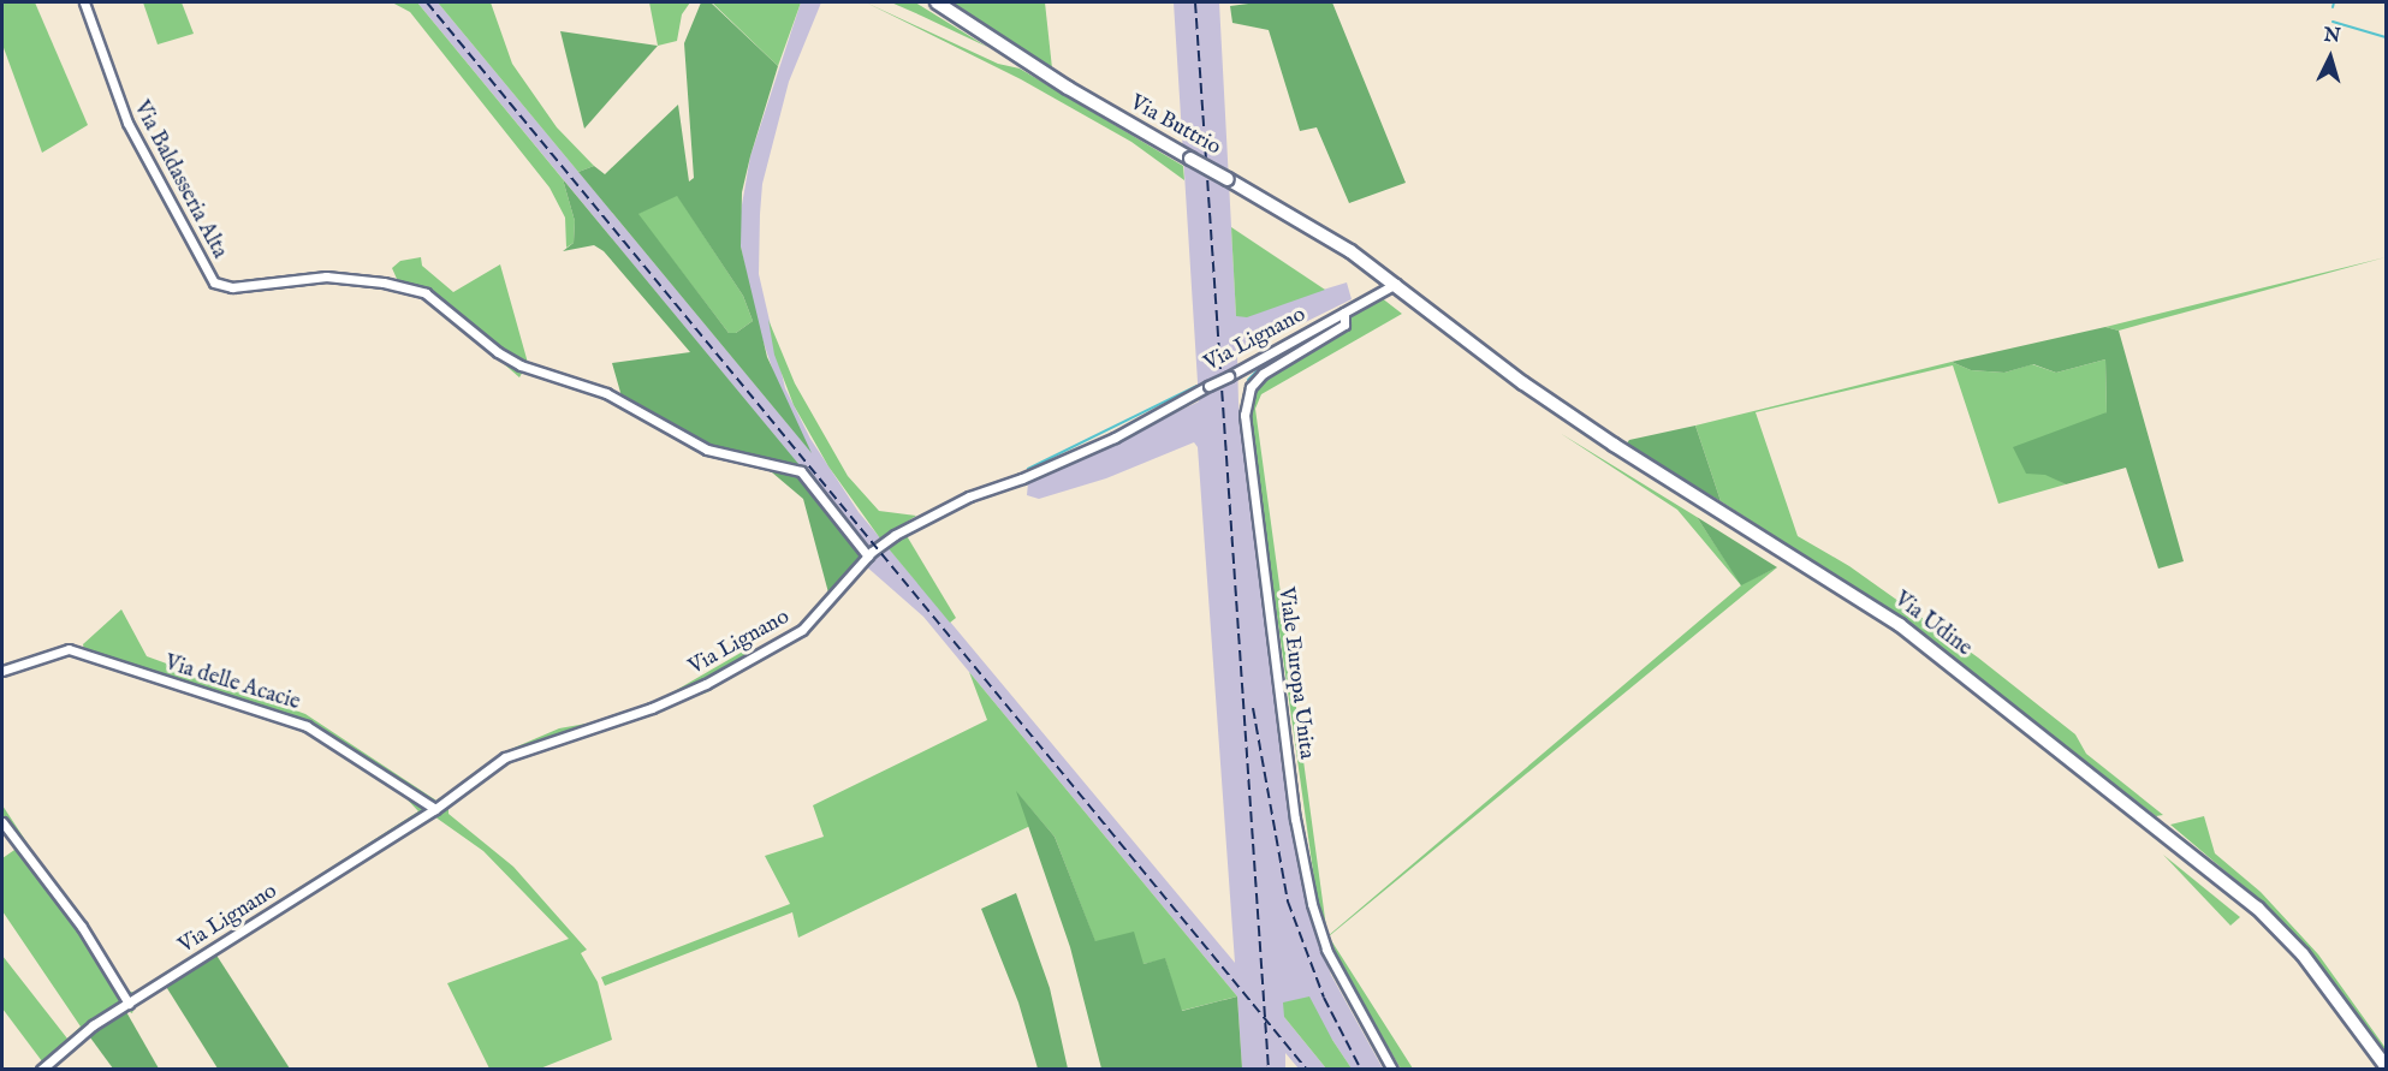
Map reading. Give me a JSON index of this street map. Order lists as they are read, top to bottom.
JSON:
{
  "streets": {
    "street": [
      "Via Buttrio",
      "Via Baldasseria Alta",
      "Via Lignano",
      "Via Udine",
      "Viale Europa Unita",
      "Via delle Acacie"
    ]
  },
  "crossings": [
    ["Via Buttrio", "Via Lignano"],
    ["Via Buttrio", "Via Udine"],
    ["Via Baldasseria Alta", "Via Lignano"],
    ["Via Lignano", "Via Udine"],
    ["Via Lignano", "Viale Europa Unita"],
    ["Via Lignano", "Via delle Acacie"]
  ],
  "north": "top"
}
